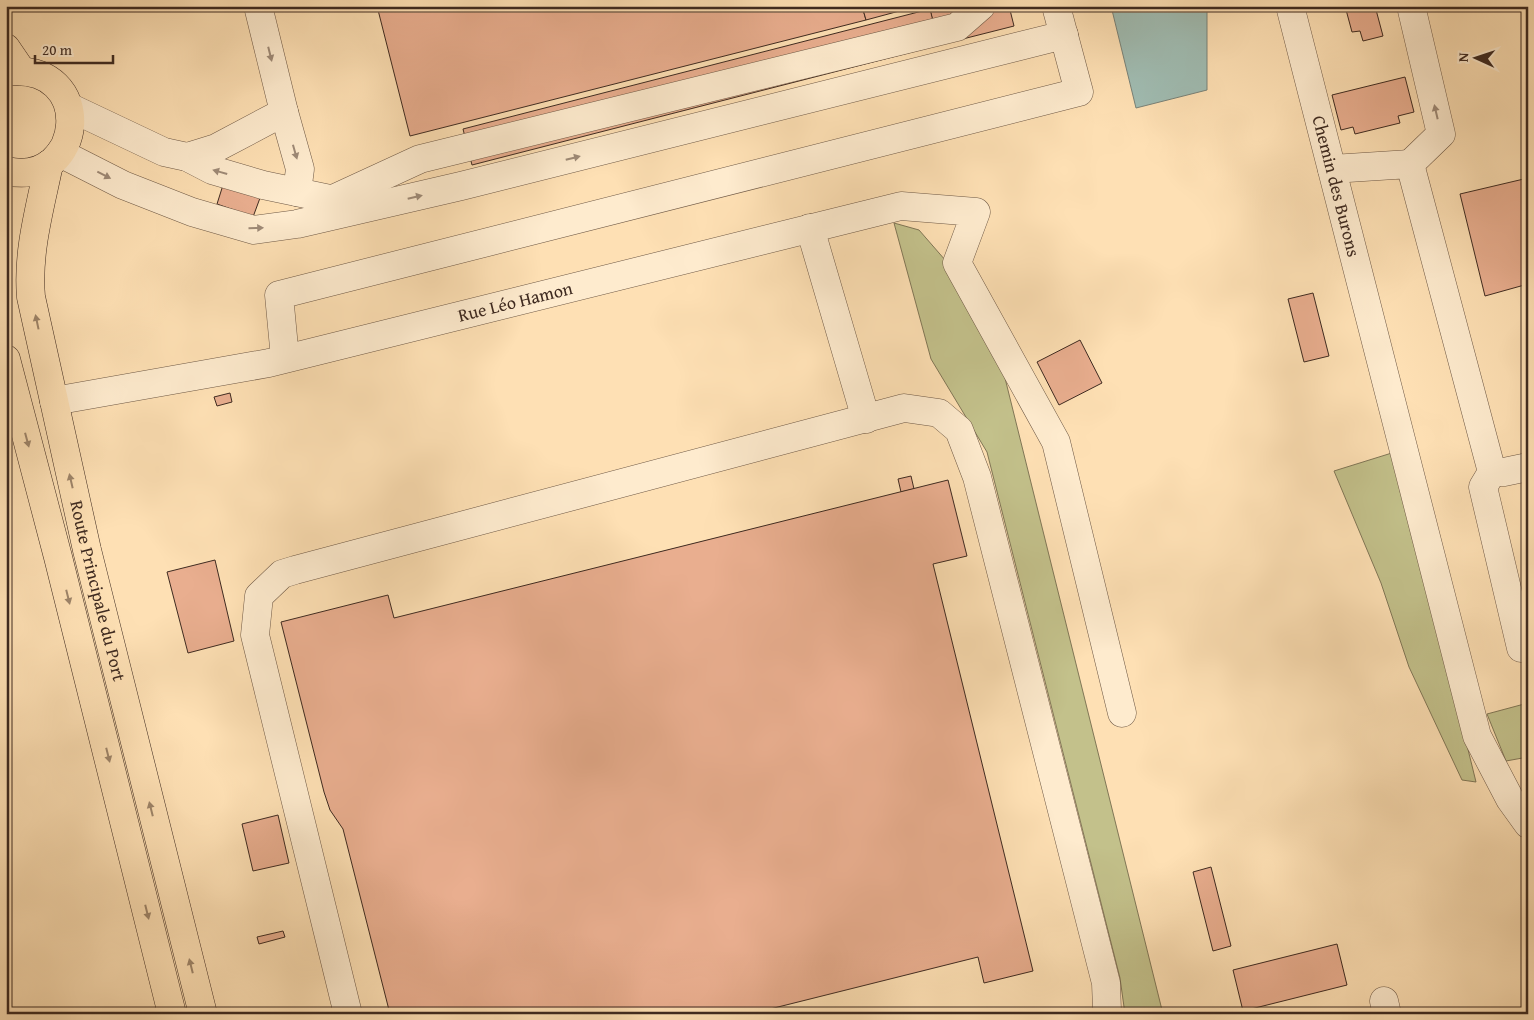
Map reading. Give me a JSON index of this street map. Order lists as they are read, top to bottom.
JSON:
{
  "streets": {
    "main road": ["Route Principale du Port"],
    "street": ["Chemin des Burons", "Rue Léo Hamon"]
  },
  "crossings": [
    ["Rue Léo Hamon", "Route Principale du Port"]
  ],
  "scale_bar": "20 m",
  "north": "left"
}
